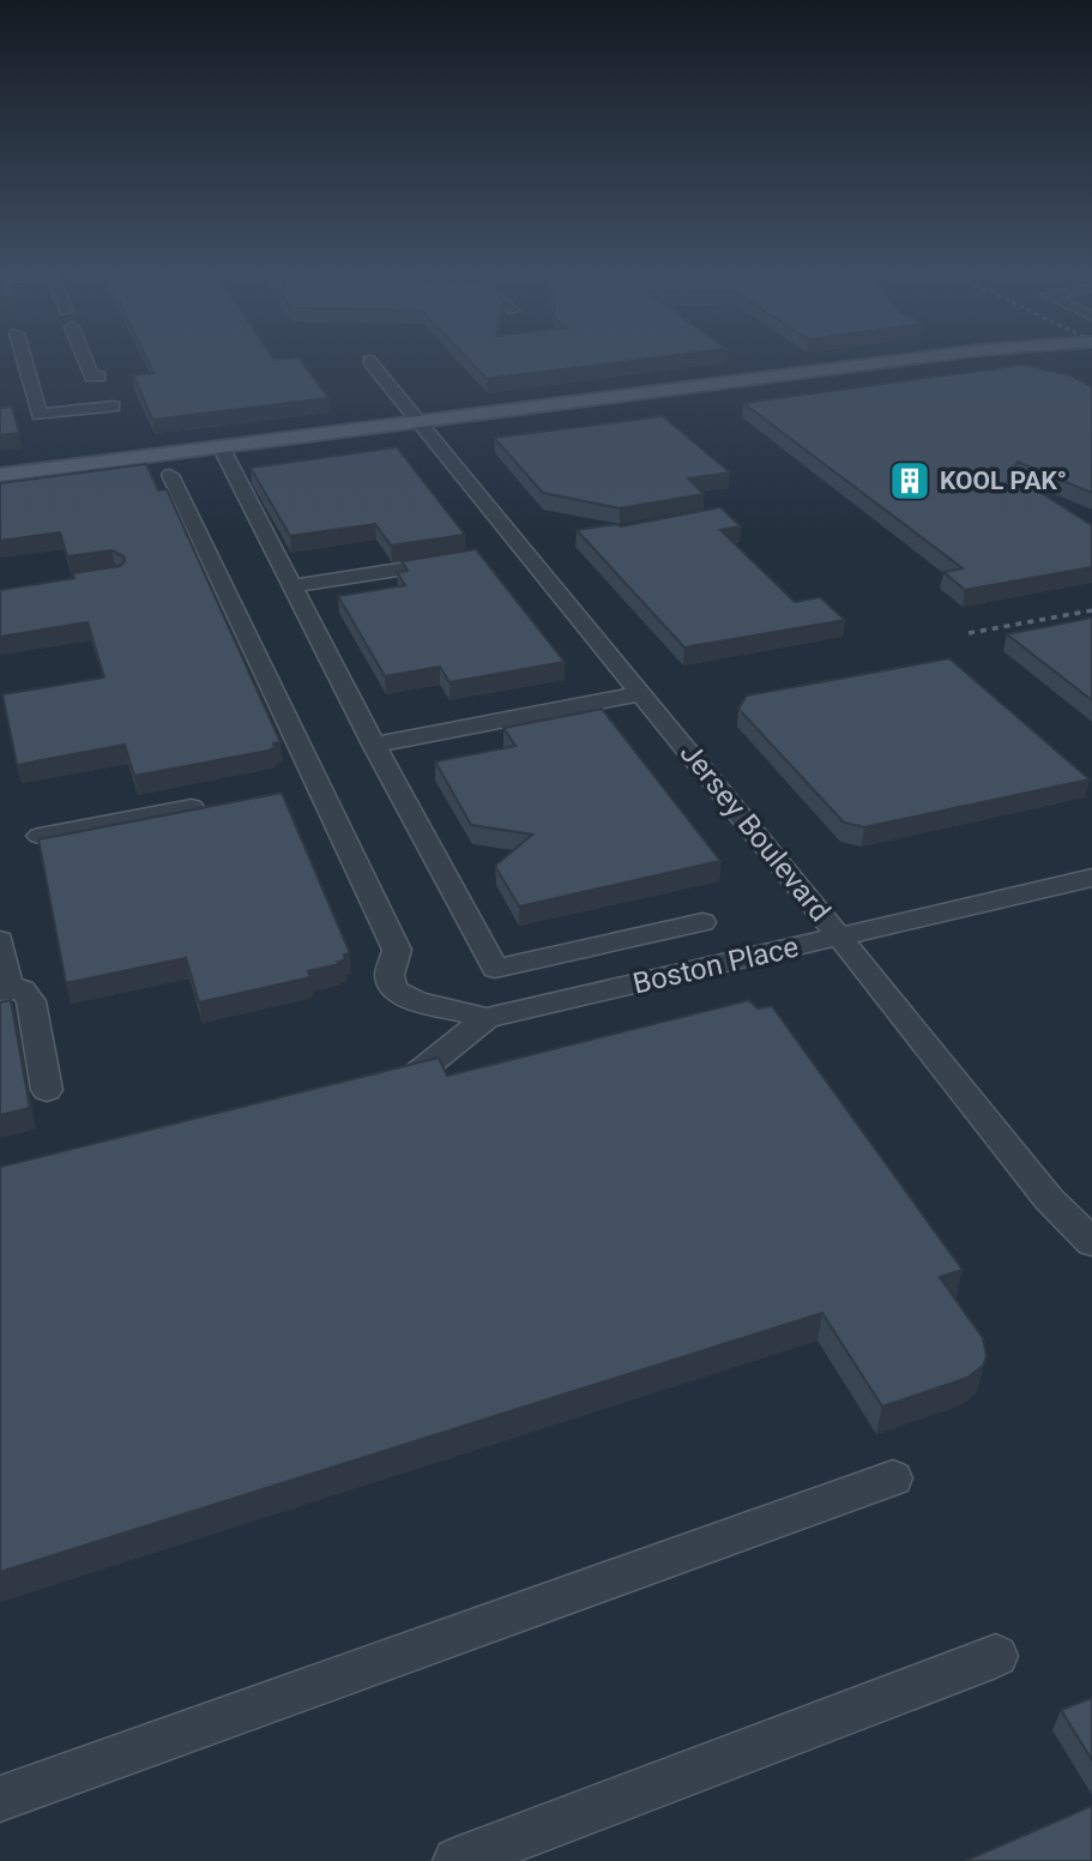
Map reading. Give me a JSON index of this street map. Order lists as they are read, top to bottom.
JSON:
{
  "streets": {
    "street": ["Jersey Boulevard", "Boston Place"]
  },
  "crossings": [
    ["Jersey Boulevard", "Boston Place"]
  ],
  "places": {
    "building": ["KOOL PAK°"]
  }
}
